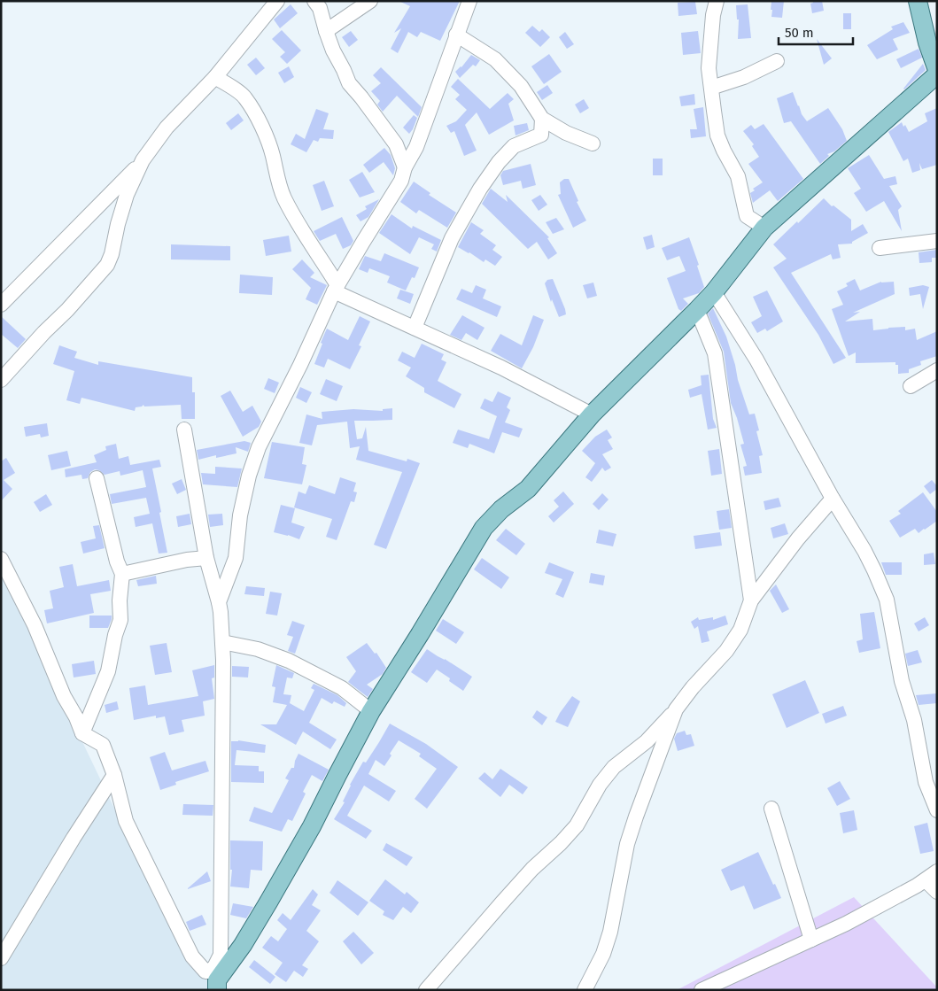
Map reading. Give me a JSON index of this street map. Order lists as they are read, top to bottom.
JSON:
{
  "scale_bar": "50 m"
}
